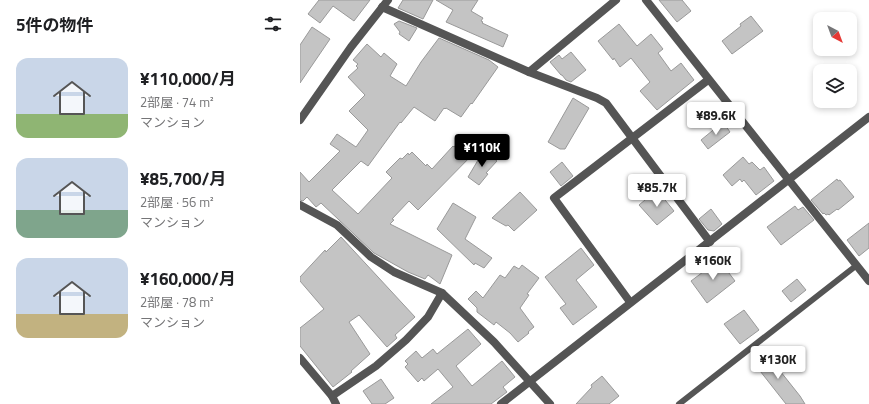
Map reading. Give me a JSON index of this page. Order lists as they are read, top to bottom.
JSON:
{
  "north": "bottom right",
  "page": {
    "heading": "5件の物件",
    "list": [
      {
        "name": "¥110,000/月",
        "note": "2部屋 · 74 m² · マンション"
      },
      {
        "name": "¥85,700/月",
        "note": "2部屋 · 56 m² · マンション"
      },
      {
        "name": "¥160,000/月",
        "note": "2部屋 · 78 m² · マンション"
      }
    ],
    "price": [
      "¥89.6K",
      "¥110K",
      "¥85.7K",
      "¥160K",
      "¥130K"
    ]
  }
}
